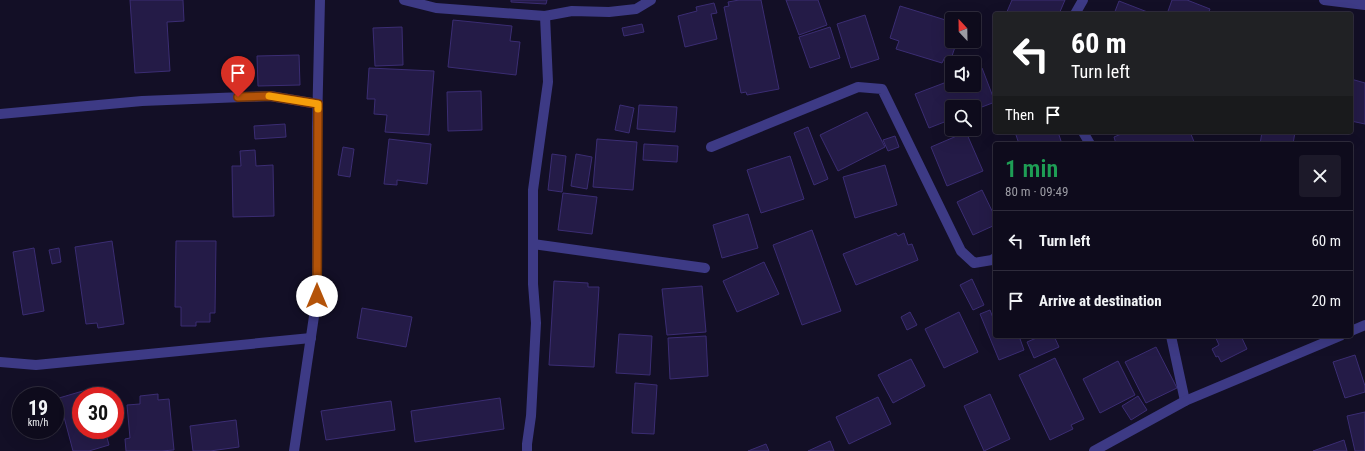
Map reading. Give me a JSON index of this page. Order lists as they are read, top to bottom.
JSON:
{
  "north": "top",
  "page": {
    "turn": ["60 m", "Turn left"],
    "then": "Then",
    "heading": ["1 min", "80 m · 09:49"],
    "list": [
      {
        "name": "Turn left",
        "value": "60 m"
      },
      {
        "name": "Arrive at destination",
        "value": "20 m"
      }
    ],
    "speed": "19 km/h",
    "limit": "30"
  }
}
